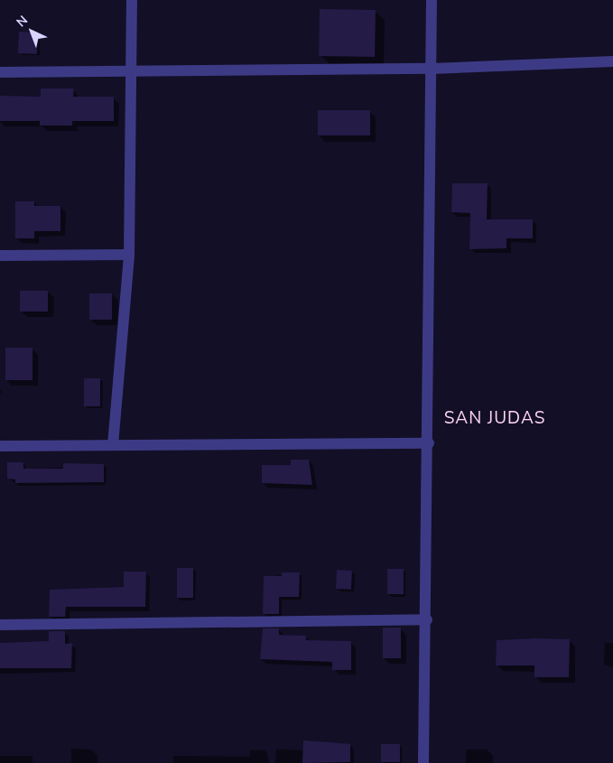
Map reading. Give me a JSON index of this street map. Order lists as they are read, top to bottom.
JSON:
{
  "districts": ["SAN JUDAS"],
  "north": "top left"
}
